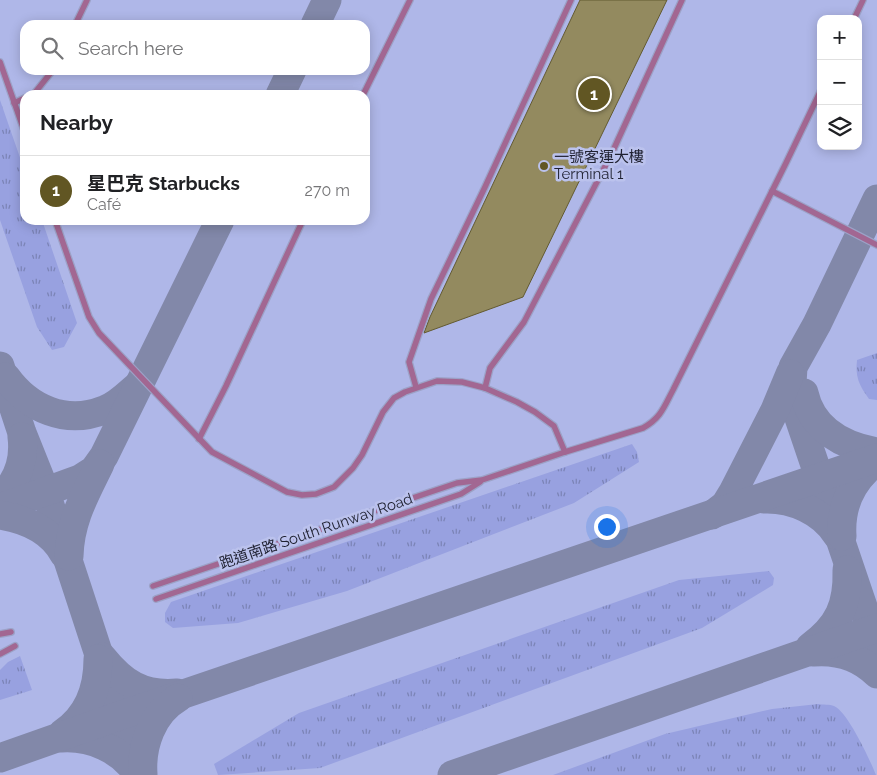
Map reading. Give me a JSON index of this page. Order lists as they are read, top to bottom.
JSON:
{
  "streets": {
    "lane": ["跑道南路 South Runway Road"]
  },
  "places": ["一號客運大樓 Terminal 1"],
  "page": {
    "map_buttons": ["+", "−"],
    "search": "Search here",
    "pins": "1",
    "heading": "Nearby",
    "list": [
      {
        "mark": "1",
        "name": "星巴克 Starbucks",
        "note": "Café",
        "value": "270 m"
      }
    ]
  }
}
